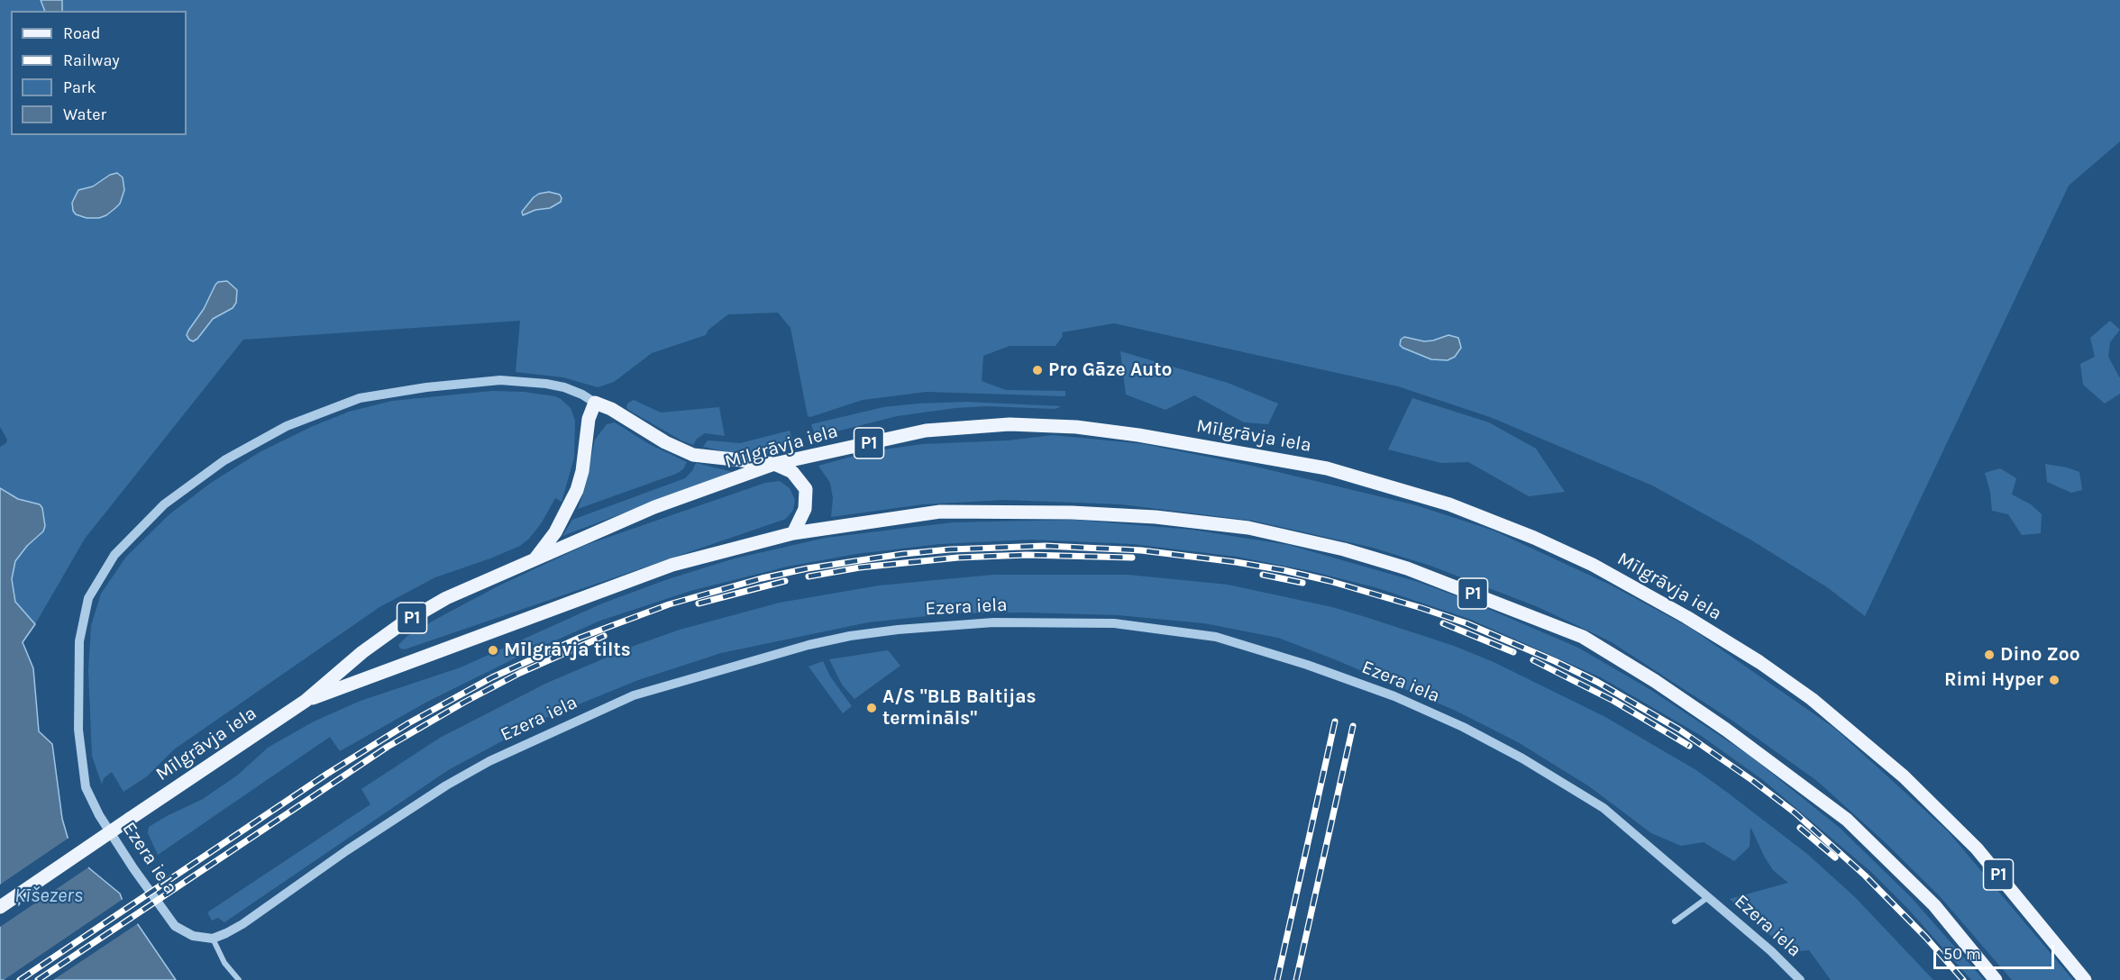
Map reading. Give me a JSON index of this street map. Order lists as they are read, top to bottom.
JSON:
{
  "streets": {
    "main road": ["Mīlgrāvja iela", "P1"],
    "street": ["Ezera iela"]
  },
  "water": ["Ķīšezers"],
  "places": [
    "Pro Gāze Auto",
    "Mīlgrāvja tilts",
    "Dino Zoo",
    "Rimi Hyper",
    "A/S \"BLB Baltijas termināls\""
  ],
  "legend": [
    "Road",
    "Railway",
    "Park",
    "Water"
  ],
  "scale_bar": "50 m"
}
